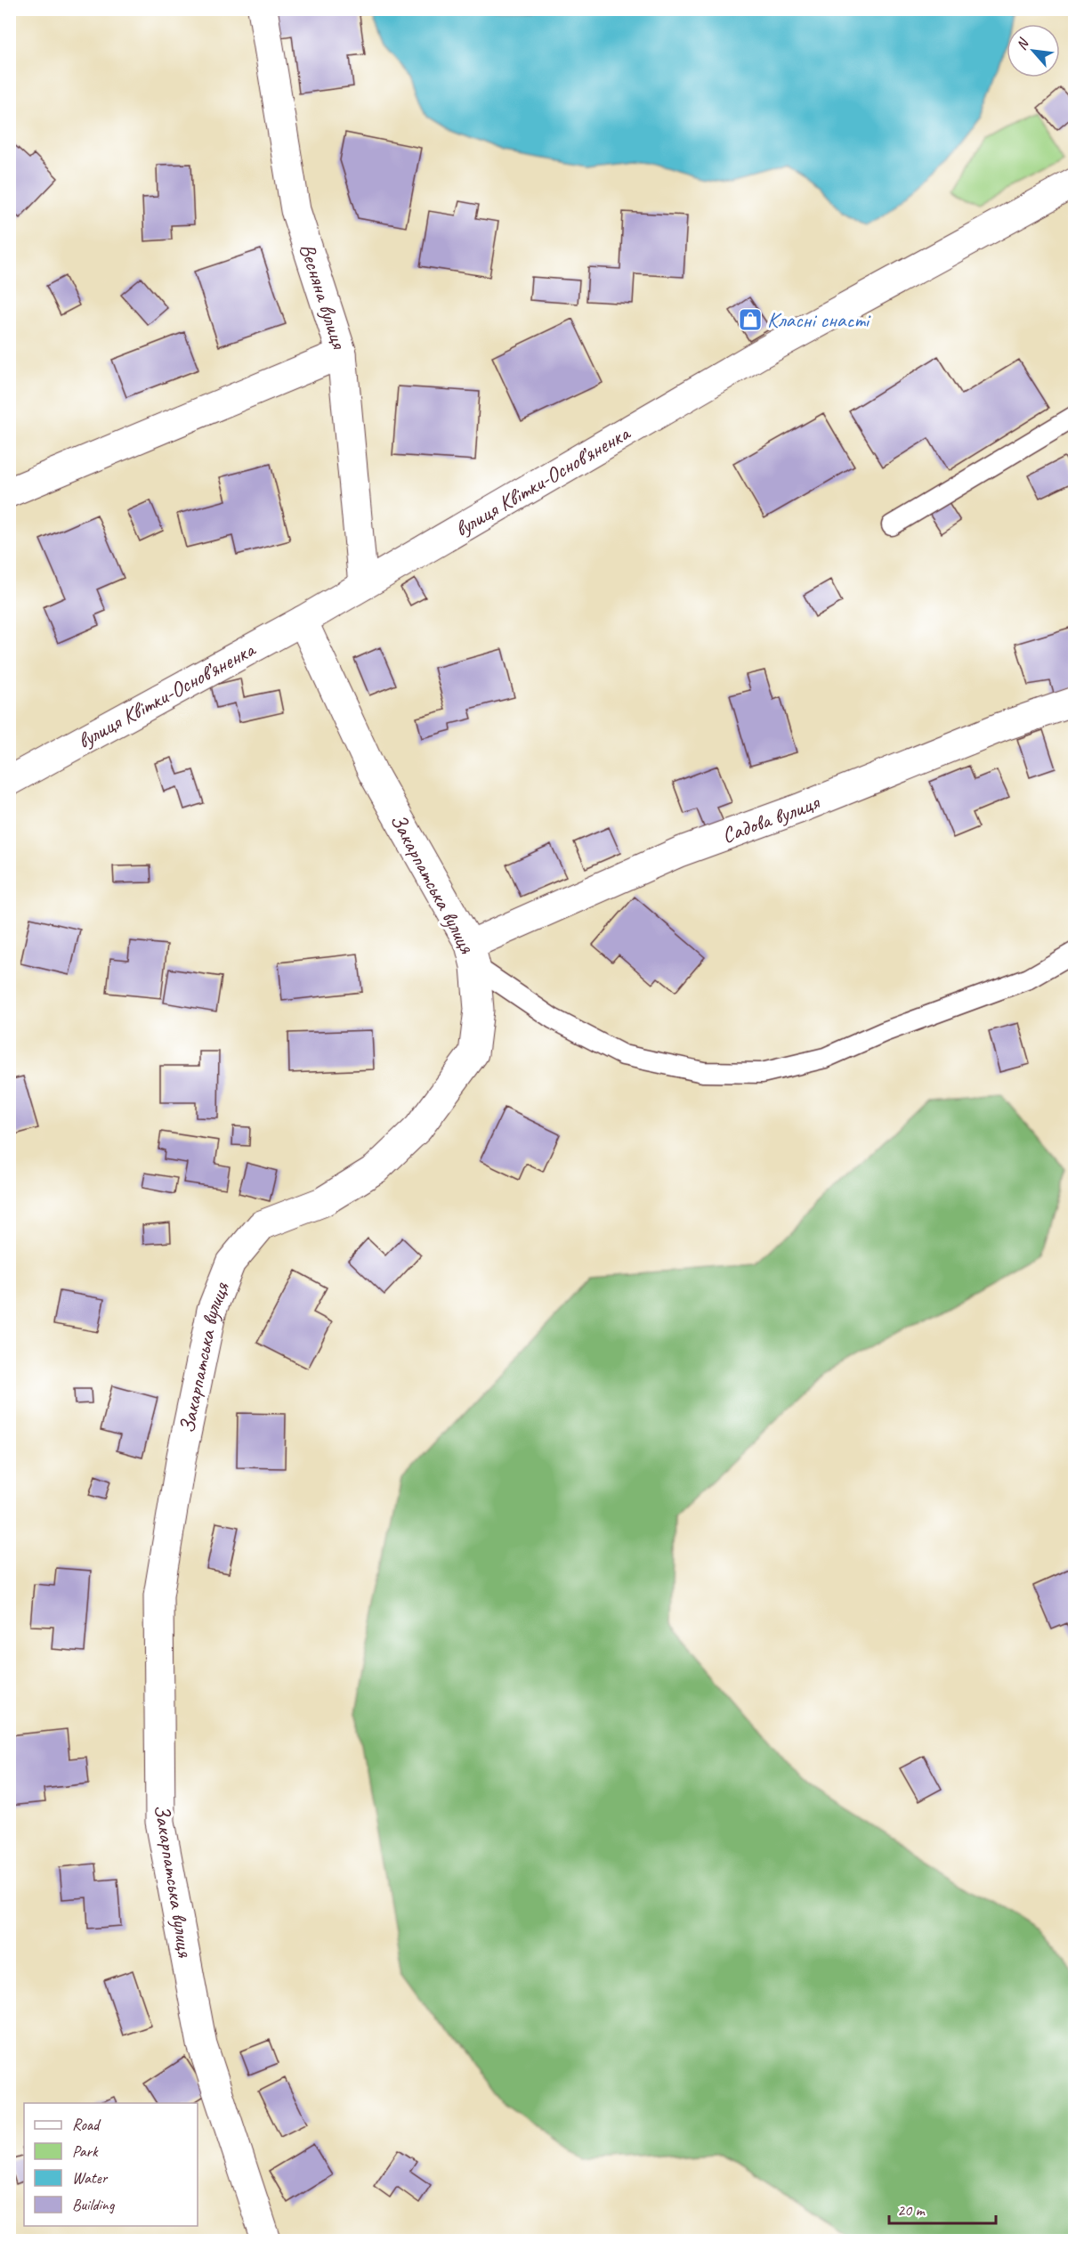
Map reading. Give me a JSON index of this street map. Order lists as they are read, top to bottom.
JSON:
{
  "streets": {
    "street": [
      "Весняна вулиця",
      "вулиця Квітки-Основ’яненка",
      "Садова вулиця",
      "Закарпатська вулиця"
    ]
  },
  "crossings": [
    ["Весняна вулиця", "вулиця Квітки-Основ’яненка"],
    ["вулиця Квітки-Основ’яненка", "Закарпатська вулиця"],
    ["Садова вулиця", "Закарпатська вулиця"]
  ],
  "places": {
    "shop": ["Класні снасті"]
  },
  "legend": [
    "Road",
    "Park",
    "Water",
    "Building"
  ],
  "scale_bar": "20 m",
  "north": "top left"
}
